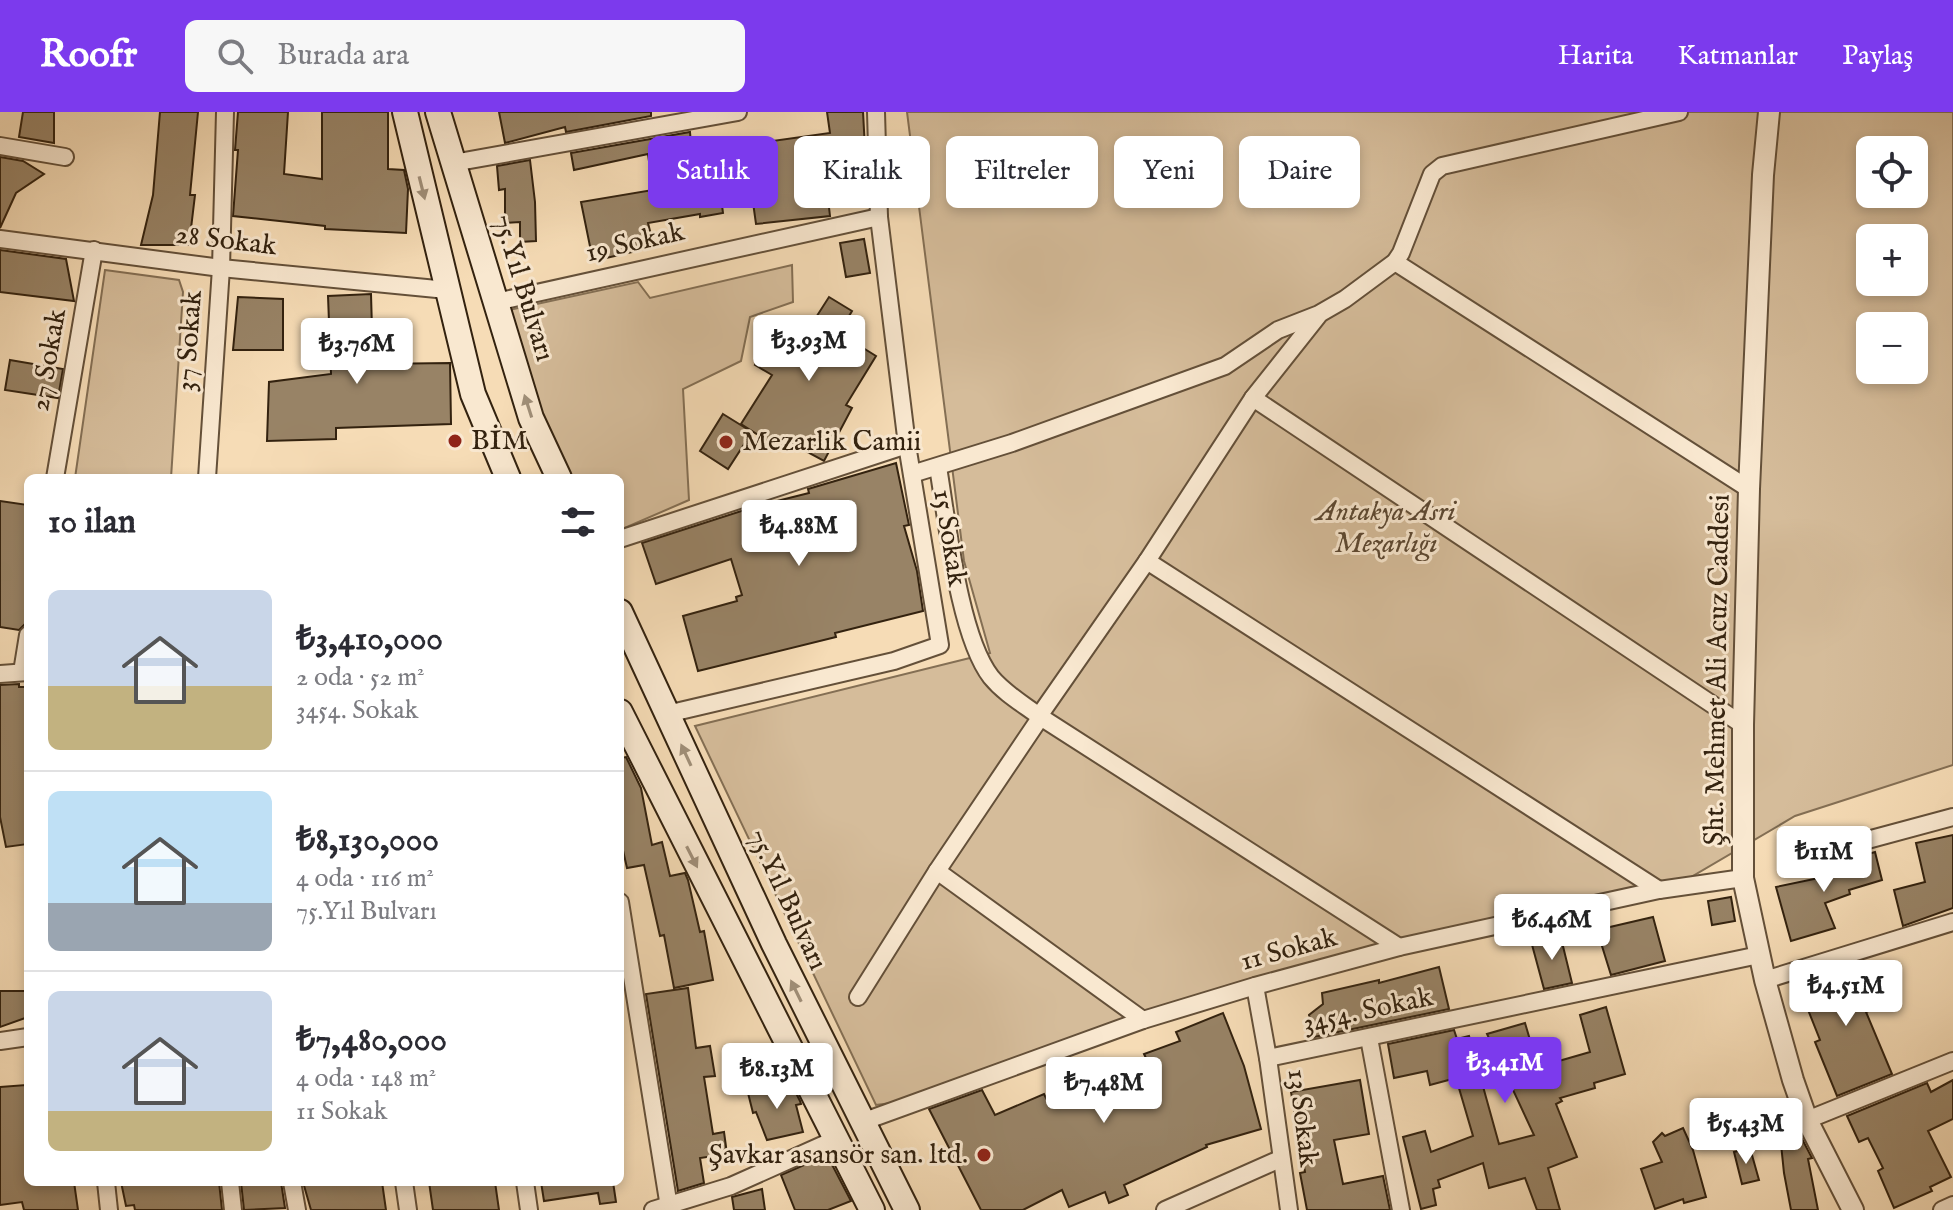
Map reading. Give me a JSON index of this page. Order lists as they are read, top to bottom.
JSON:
{
  "streets": {
    "main road": ["75.Yıl Bulvarı"],
    "street": [
      "28 Sokak",
      "19 Sokak",
      "37 Sokak",
      "27 Sokak",
      "15 Sokak",
      "Şht. Mehmet Ali Acuz Caddesi",
      "11 Sokak",
      "3454. Sokak",
      "13 Sokak"
    ]
  },
  "crossings": [
    ["28 Sokak", "37 Sokak"],
    ["28 Sokak", "27 Sokak"],
    ["19 Sokak", "75.Yıl Bulvarı"],
    ["19 Sokak", "15 Sokak"],
    ["75.Yıl Bulvarı", "15 Sokak"],
    ["75.Yıl Bulvarı", "11 Sokak"],
    ["Şht. Mehmet Ali Acuz Caddesi", "11 Sokak"],
    ["Şht. Mehmet Ali Acuz Caddesi", "3454. Sokak"],
    ["11 Sokak", "13 Sokak"],
    ["3454. Sokak", "13 Sokak"]
  ],
  "parks": ["Antakya Asri Mezarlığı"],
  "places": ["BİM", "Mezarlik Camii", "Şavkar asansör san. ltd."],
  "page": {
    "header": "Roofr",
    "search": "Burada ara",
    "nav": ["Harita", "Katmanlar", "Paylaş"],
    "map_buttons": ["+", "−"],
    "chip": [
      "Satılık",
      "Kiralık",
      "Filtreler",
      "Yeni",
      "Daire"
    ],
    "price": [
      "₺3.93M",
      "₺3.76M",
      "₺4.88M",
      "₺11M",
      "₺6.46M",
      "₺4.51M",
      "₺3.41M",
      "₺8.13M",
      "₺7.48M",
      "₺5.43M"
    ],
    "heading": "10 ilan",
    "list": [
      {
        "name": "₺3,410,000",
        "note": "2 oda · 52 m² · 3454. Sokak"
      },
      {
        "name": "₺8,130,000",
        "note": "4 oda · 116 m² · 75.Yıl Bulvarı"
      },
      {
        "name": "₺7,480,000",
        "note": "4 oda · 148 m² · 11 Sokak"
      }
    ]
  }
}
